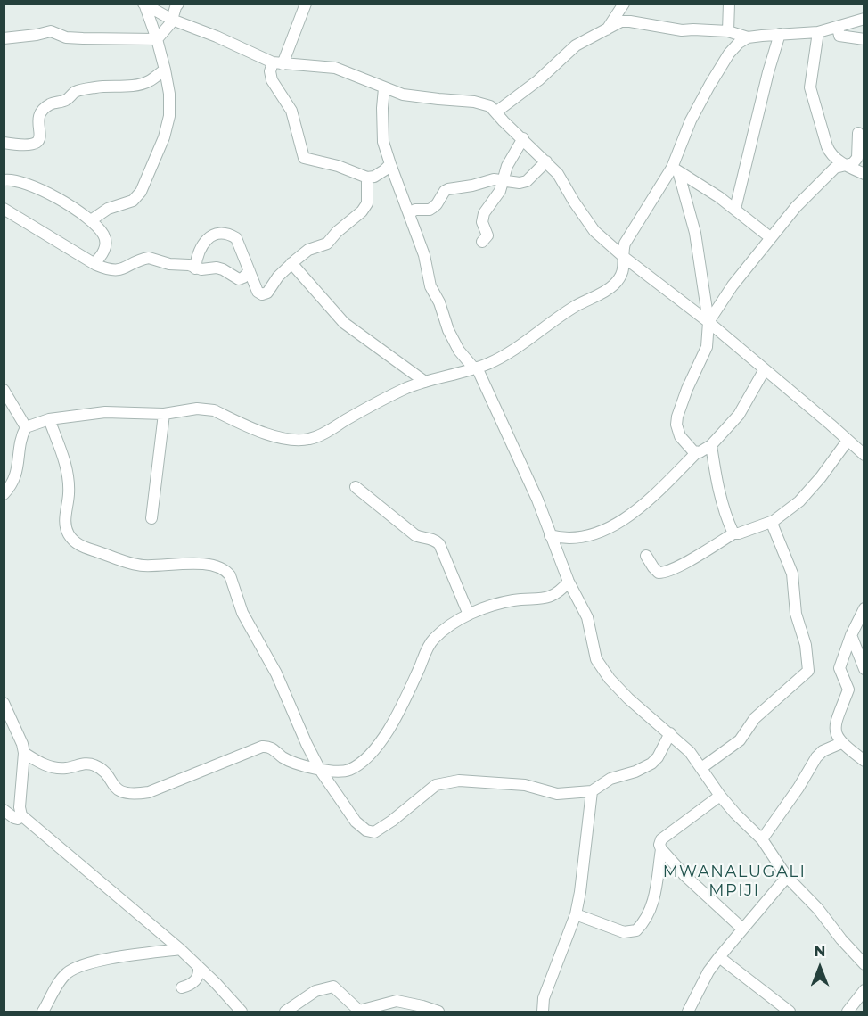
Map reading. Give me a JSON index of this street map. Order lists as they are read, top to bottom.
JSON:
{
  "districts": ["MWANALUGALI MPIJI"],
  "north": "top"
}
